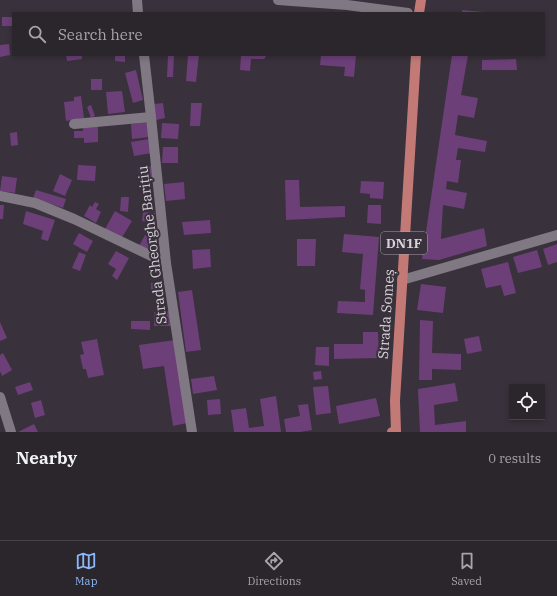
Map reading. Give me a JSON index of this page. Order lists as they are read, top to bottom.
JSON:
{
  "streets": {
    "main road": ["DN1F", "Strada Someș"],
    "street": ["Strada Gheorghe Barițiu"]
  },
  "page": {
    "search": "Search here",
    "heading": ["Nearby", "0 results"],
    "nav": ["Map", "Directions", "Saved"]
  }
}
